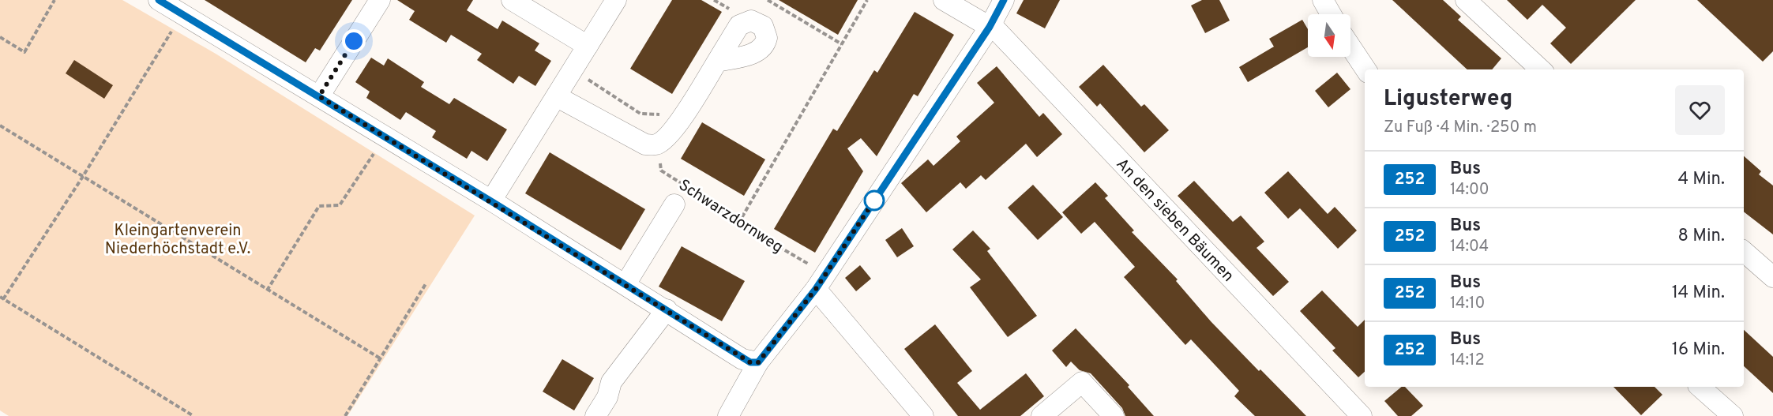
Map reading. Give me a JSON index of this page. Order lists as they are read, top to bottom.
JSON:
{
  "streets": {
    "street": ["An den sieben Bäumen"],
    "path": ["Schwarzdornweg"]
  },
  "parks": ["Kleingartenverein Niederhöchstadt e.V."],
  "lines": ["bus line 252"],
  "north": "bottom",
  "page": {
    "heading": ["Ligusterweg", "Zu Fuß · 4 Min. · 250 m"],
    "list": [
      {
        "mark": "252",
        "name": "Bus",
        "note": "14:00",
        "value": "4 Min."
      },
      {
        "mark": "252",
        "name": "Bus",
        "note": "14:04",
        "value": "8 Min."
      },
      {
        "mark": "252",
        "name": "Bus",
        "note": "14:10",
        "value": "14 Min."
      },
      {
        "mark": "252",
        "name": "Bus",
        "note": "14:12",
        "value": "16 Min."
      }
    ]
  }
}
